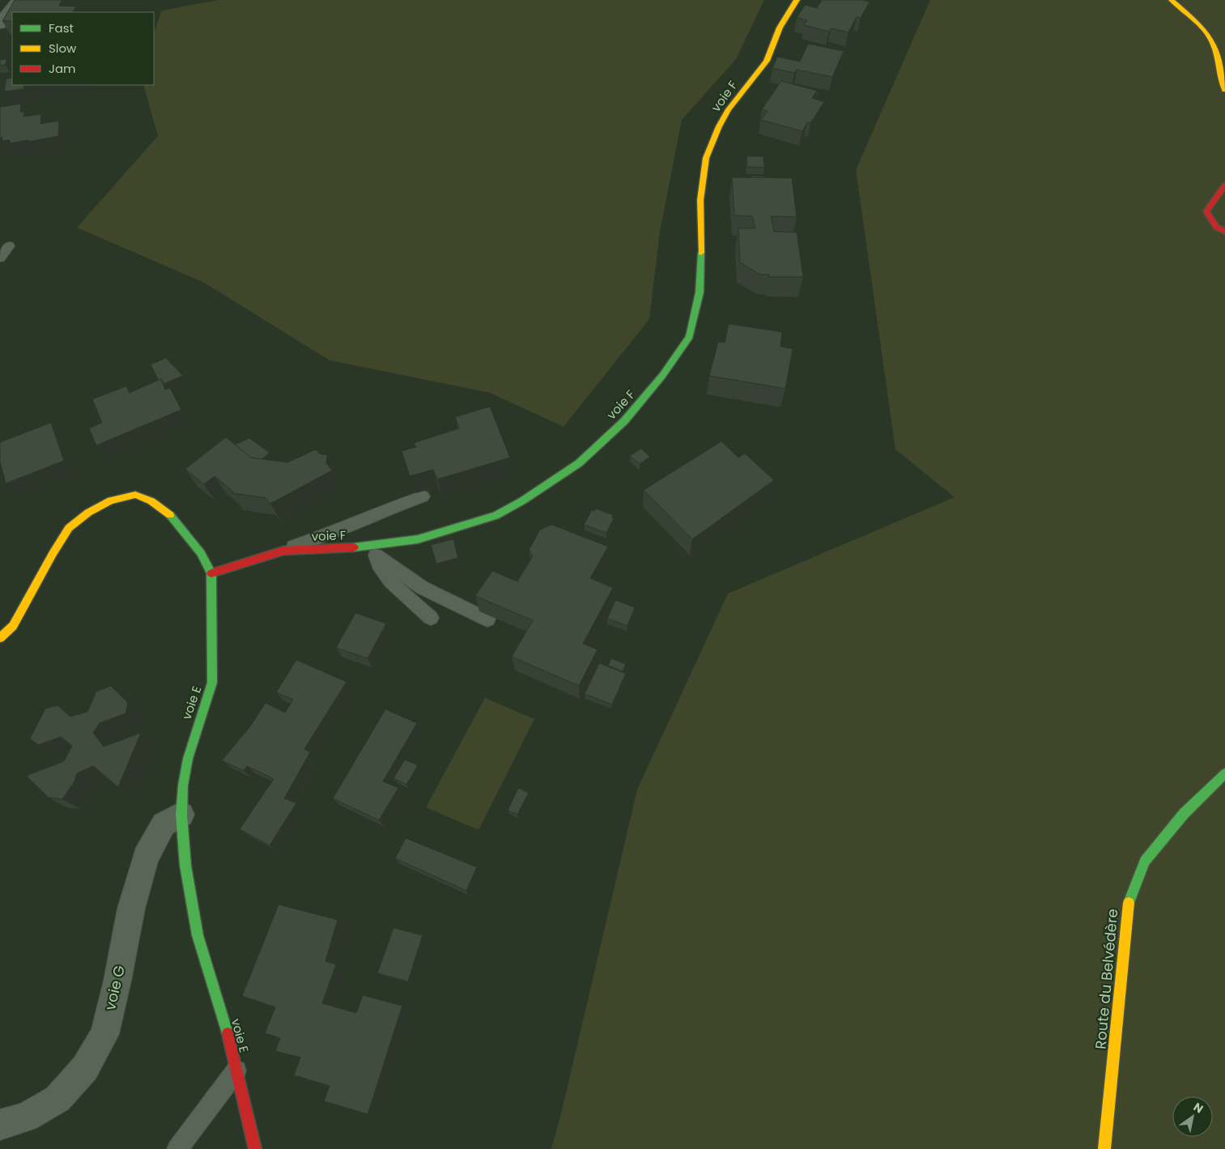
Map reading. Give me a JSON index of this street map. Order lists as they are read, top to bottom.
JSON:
{
  "streets": {
    "street": [
      "voie F",
      "voie E",
      "Route du Belvédère",
      "voie G"
    ]
  },
  "crossings": [
    ["voie F", "voie E"],
    ["voie E", "voie G"]
  ],
  "legend": ["Fast", "Slow", "Jam"],
  "north": "top right"
}
